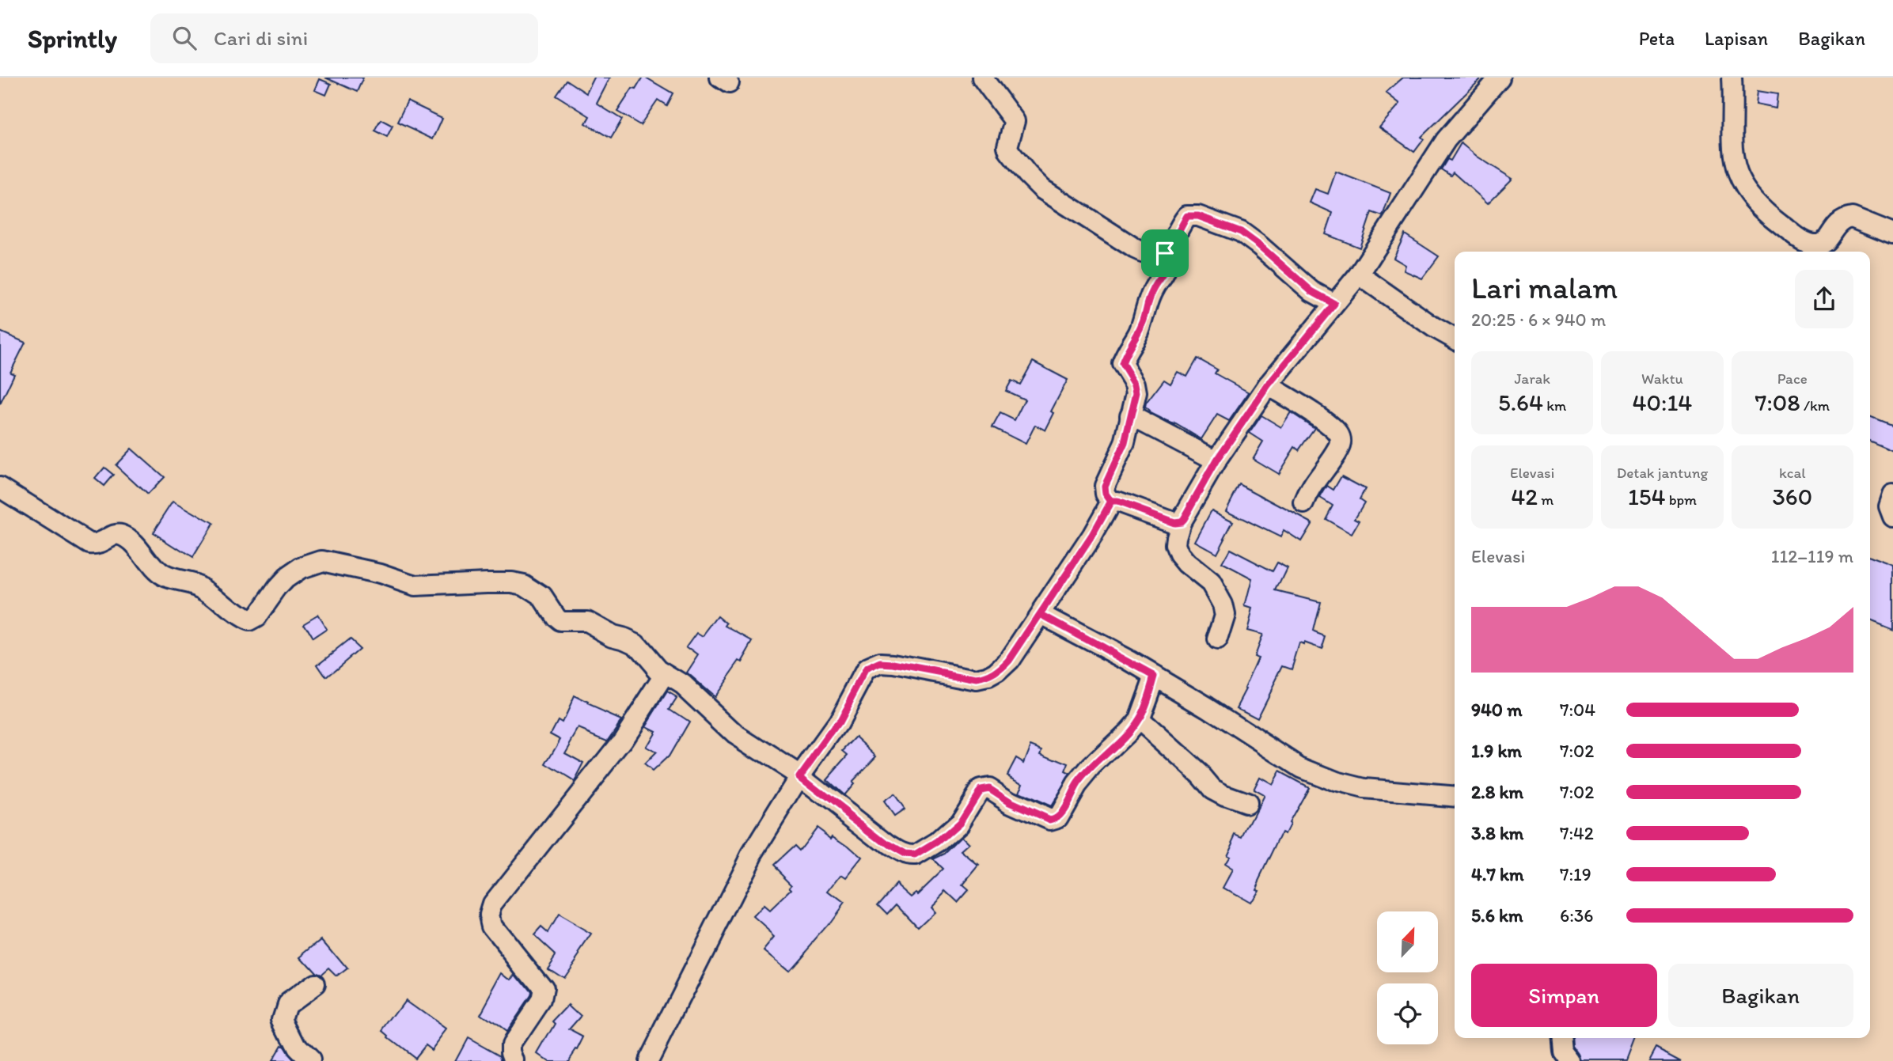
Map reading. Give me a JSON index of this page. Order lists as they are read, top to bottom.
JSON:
{
  "north": "top right",
  "page": {
    "header": "Sprintly",
    "search": "Cari di sini",
    "nav": ["Peta", "Lapisan", "Bagikan"],
    "heading": ["Lari malam", "20:25 · 6 × 940 m"],
    "stats": [
      ["Jarak", "5.64 km"],
      ["Waktu", "40:14"],
      ["Pace", "7:08 /km"],
      ["Elevasi", "42 m"],
      ["Detak jantung", "154 bpm"],
      ["kcal", "360"]
    ],
    "chart": ["Elevasi", "112–119 m"],
    "list": [
      {
        "name": "940 m",
        "note": "7:04"
      },
      {
        "name": "1.9 km",
        "note": "7:02"
      },
      {
        "name": "2.8 km",
        "note": "7:02"
      },
      {
        "name": "3.8 km",
        "note": "7:42"
      },
      {
        "name": "4.7 km",
        "note": "7:19"
      },
      {
        "name": "5.6 km",
        "note": "6:36"
      }
    ],
    "buttons": ["Simpan", "Bagikan"]
  }
}
